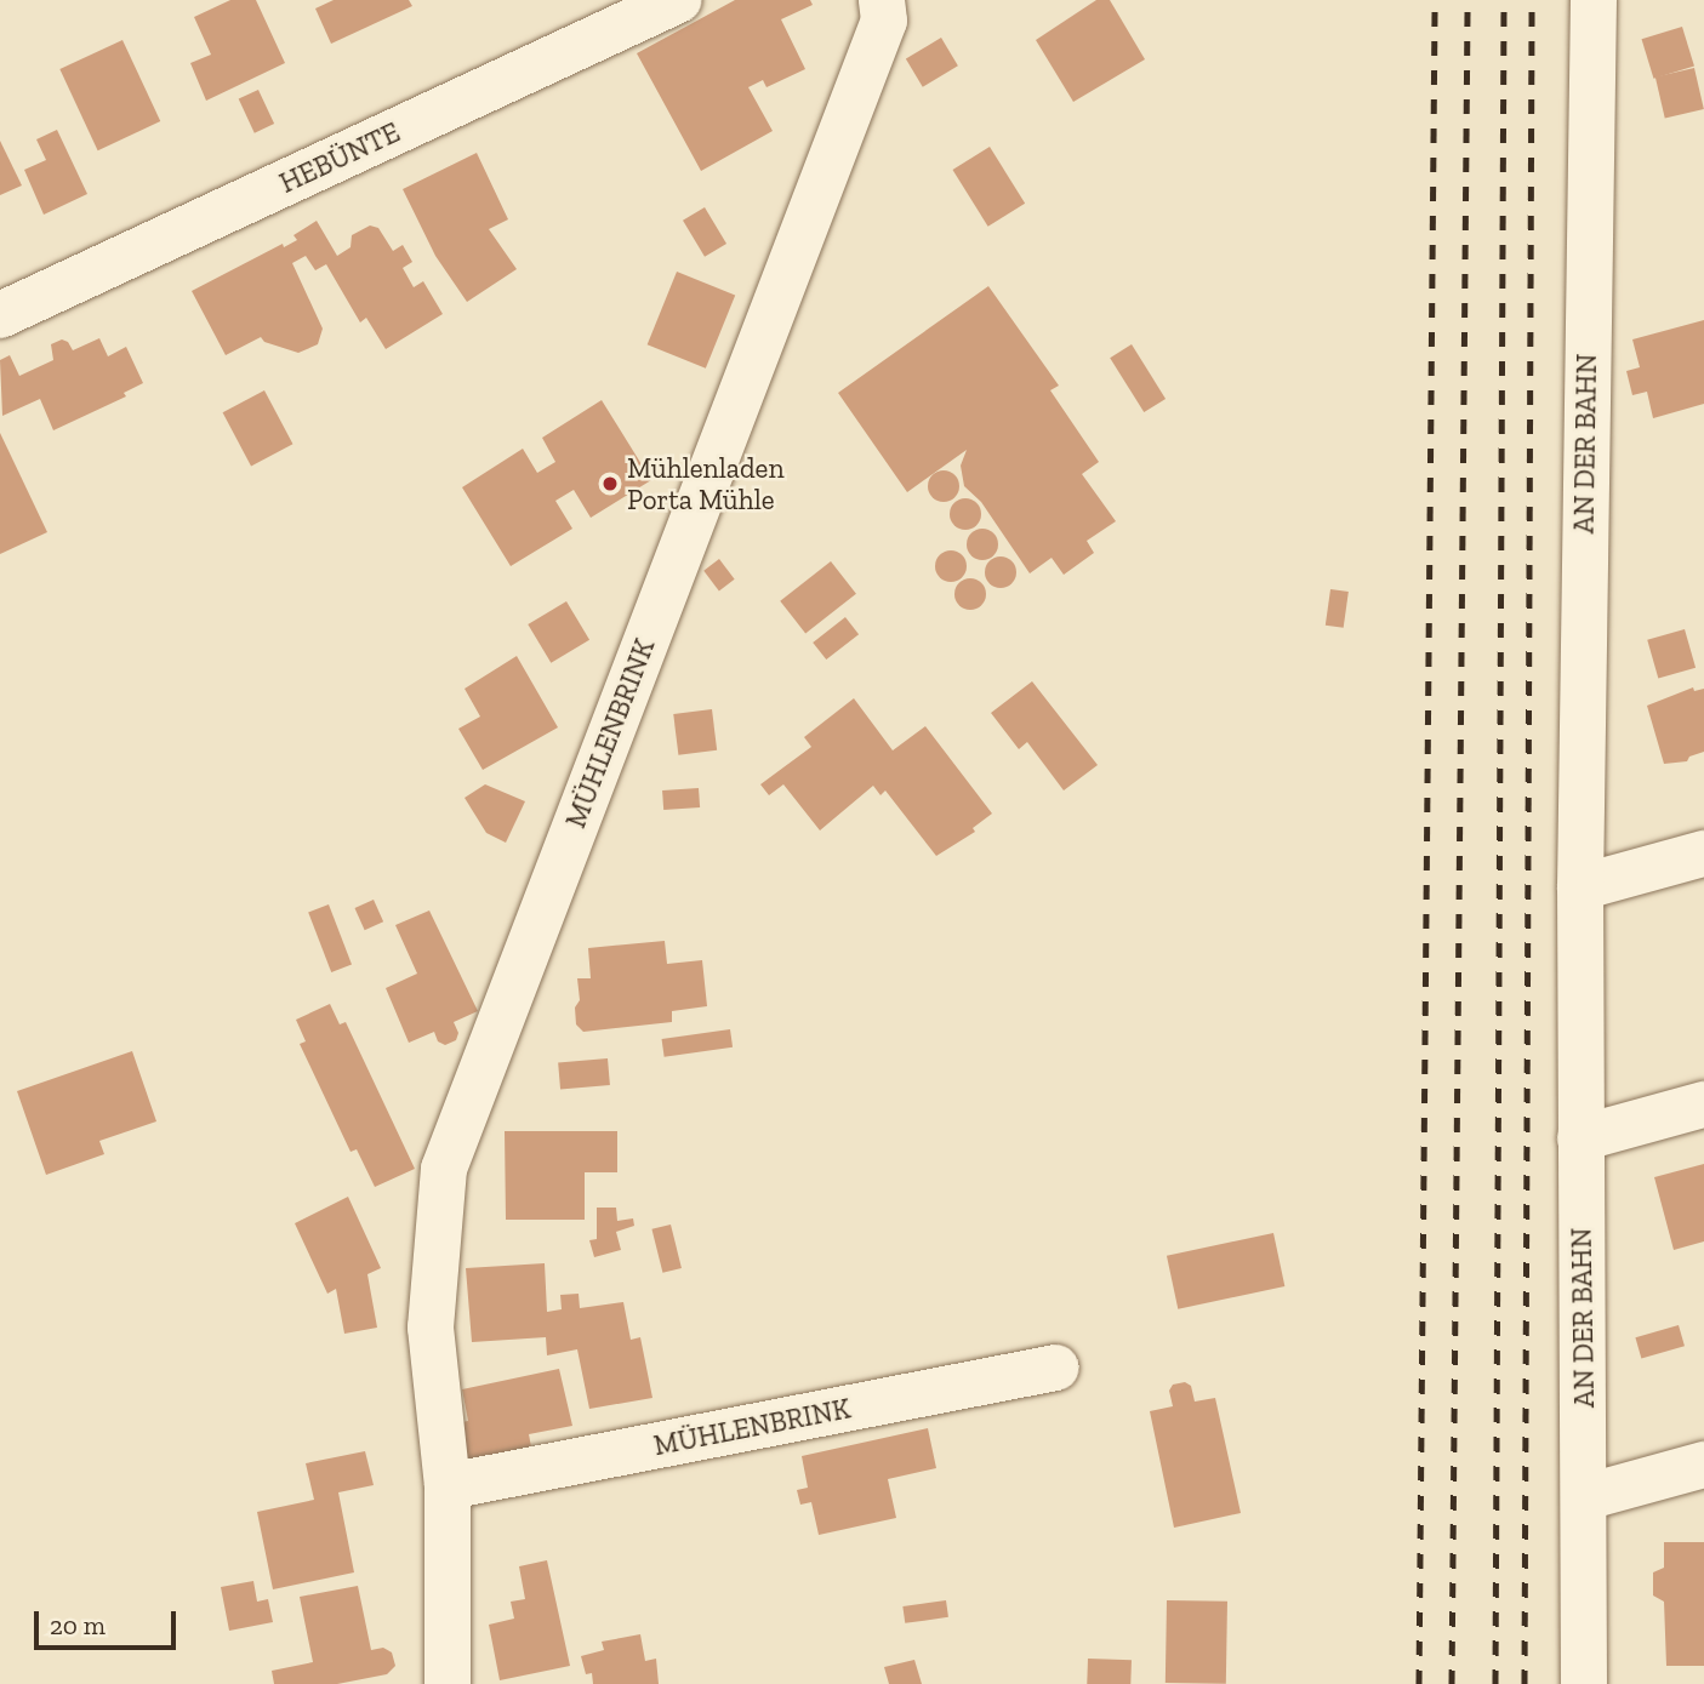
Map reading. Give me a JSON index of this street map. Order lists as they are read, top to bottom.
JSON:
{
  "streets": {
    "street": ["HEBÜNTE", "AN DER BAHN", "MÜHLENBRINK"]
  },
  "places": ["Mühlenladen Porta Mühle"],
  "scale_bar": "20 m"
}
